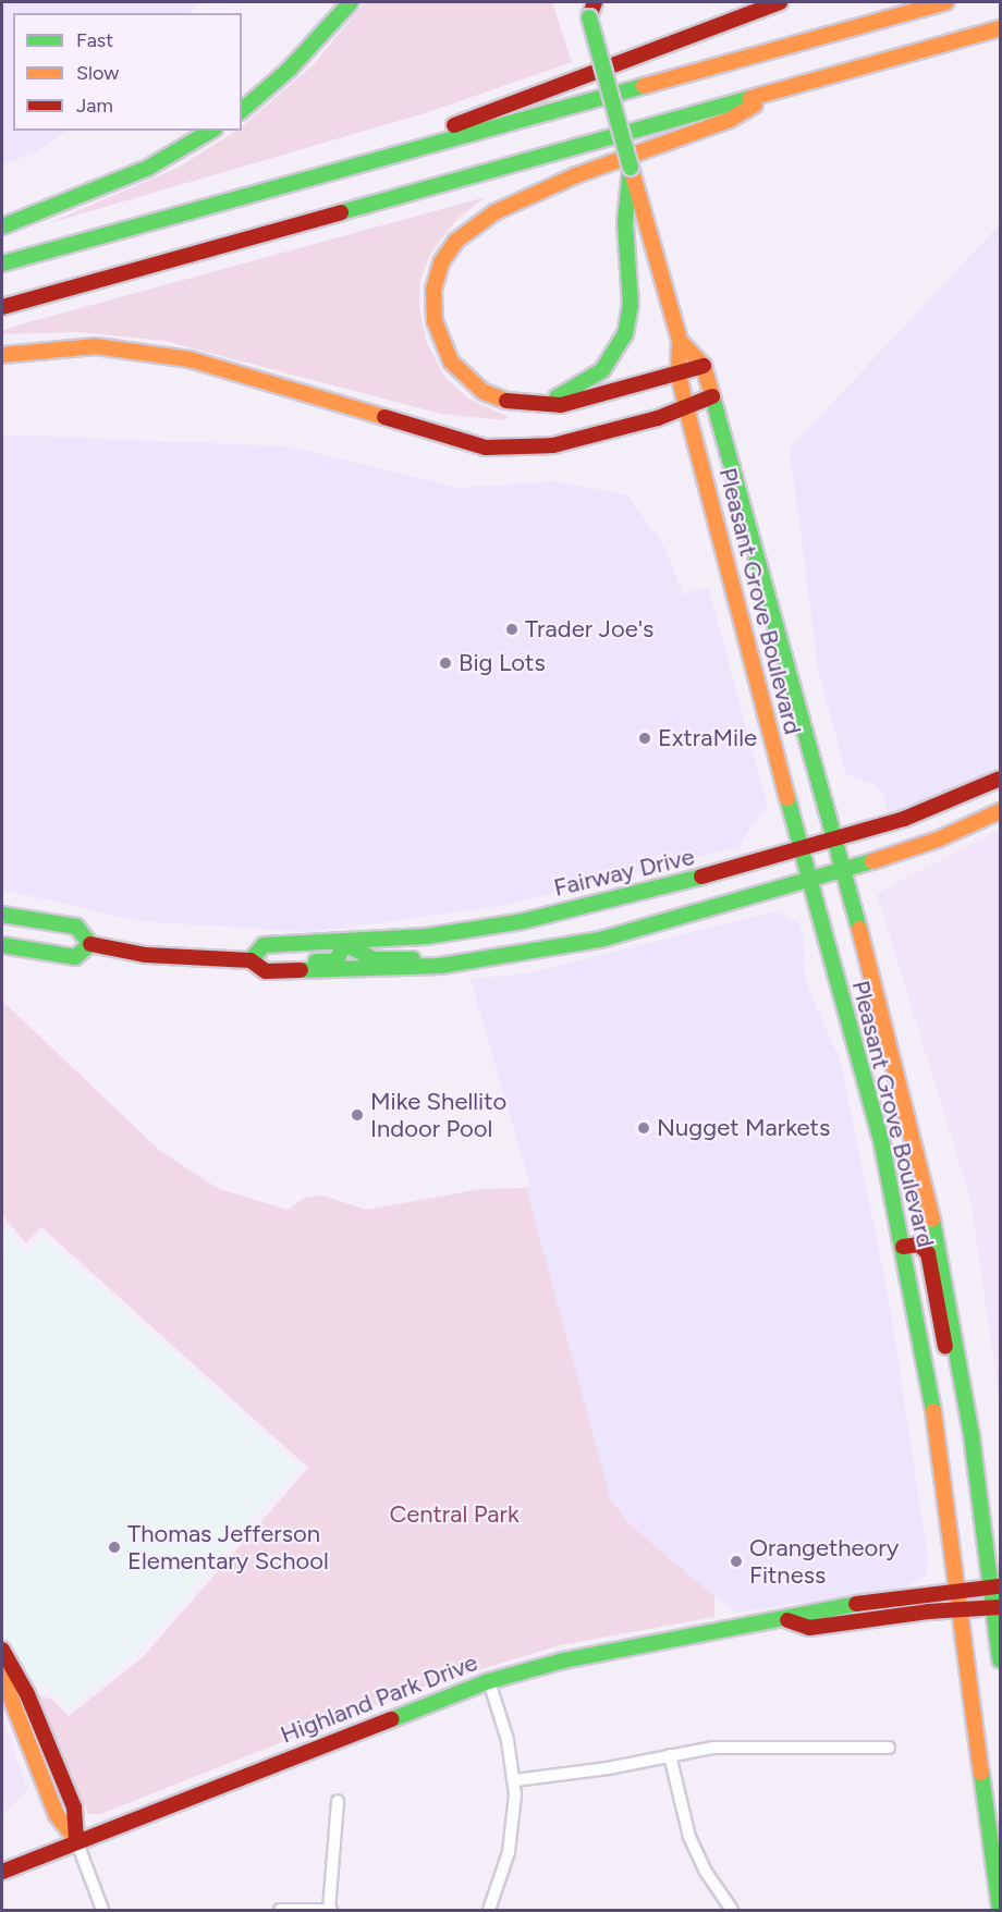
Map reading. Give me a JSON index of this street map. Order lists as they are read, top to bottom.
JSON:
{
  "streets": {
    "main road": ["Pleasant Grove Boulevard", "Fairway Drive", "Highland Park Drive"]
  },
  "crossings": [
    ["Pleasant Grove Boulevard", "Fairway Drive"],
    ["Pleasant Grove Boulevard", "Highland Park Drive"]
  ],
  "parks": ["Central Park"],
  "places": [
    "Trader Joe's",
    "Big Lots",
    "ExtraMile",
    "Mike Shellito Indoor Pool",
    "Nugget Markets",
    "Thomas Jefferson Elementary School",
    "Orangetheory Fitness"
  ],
  "legend": ["Fast", "Slow", "Jam"]
}
